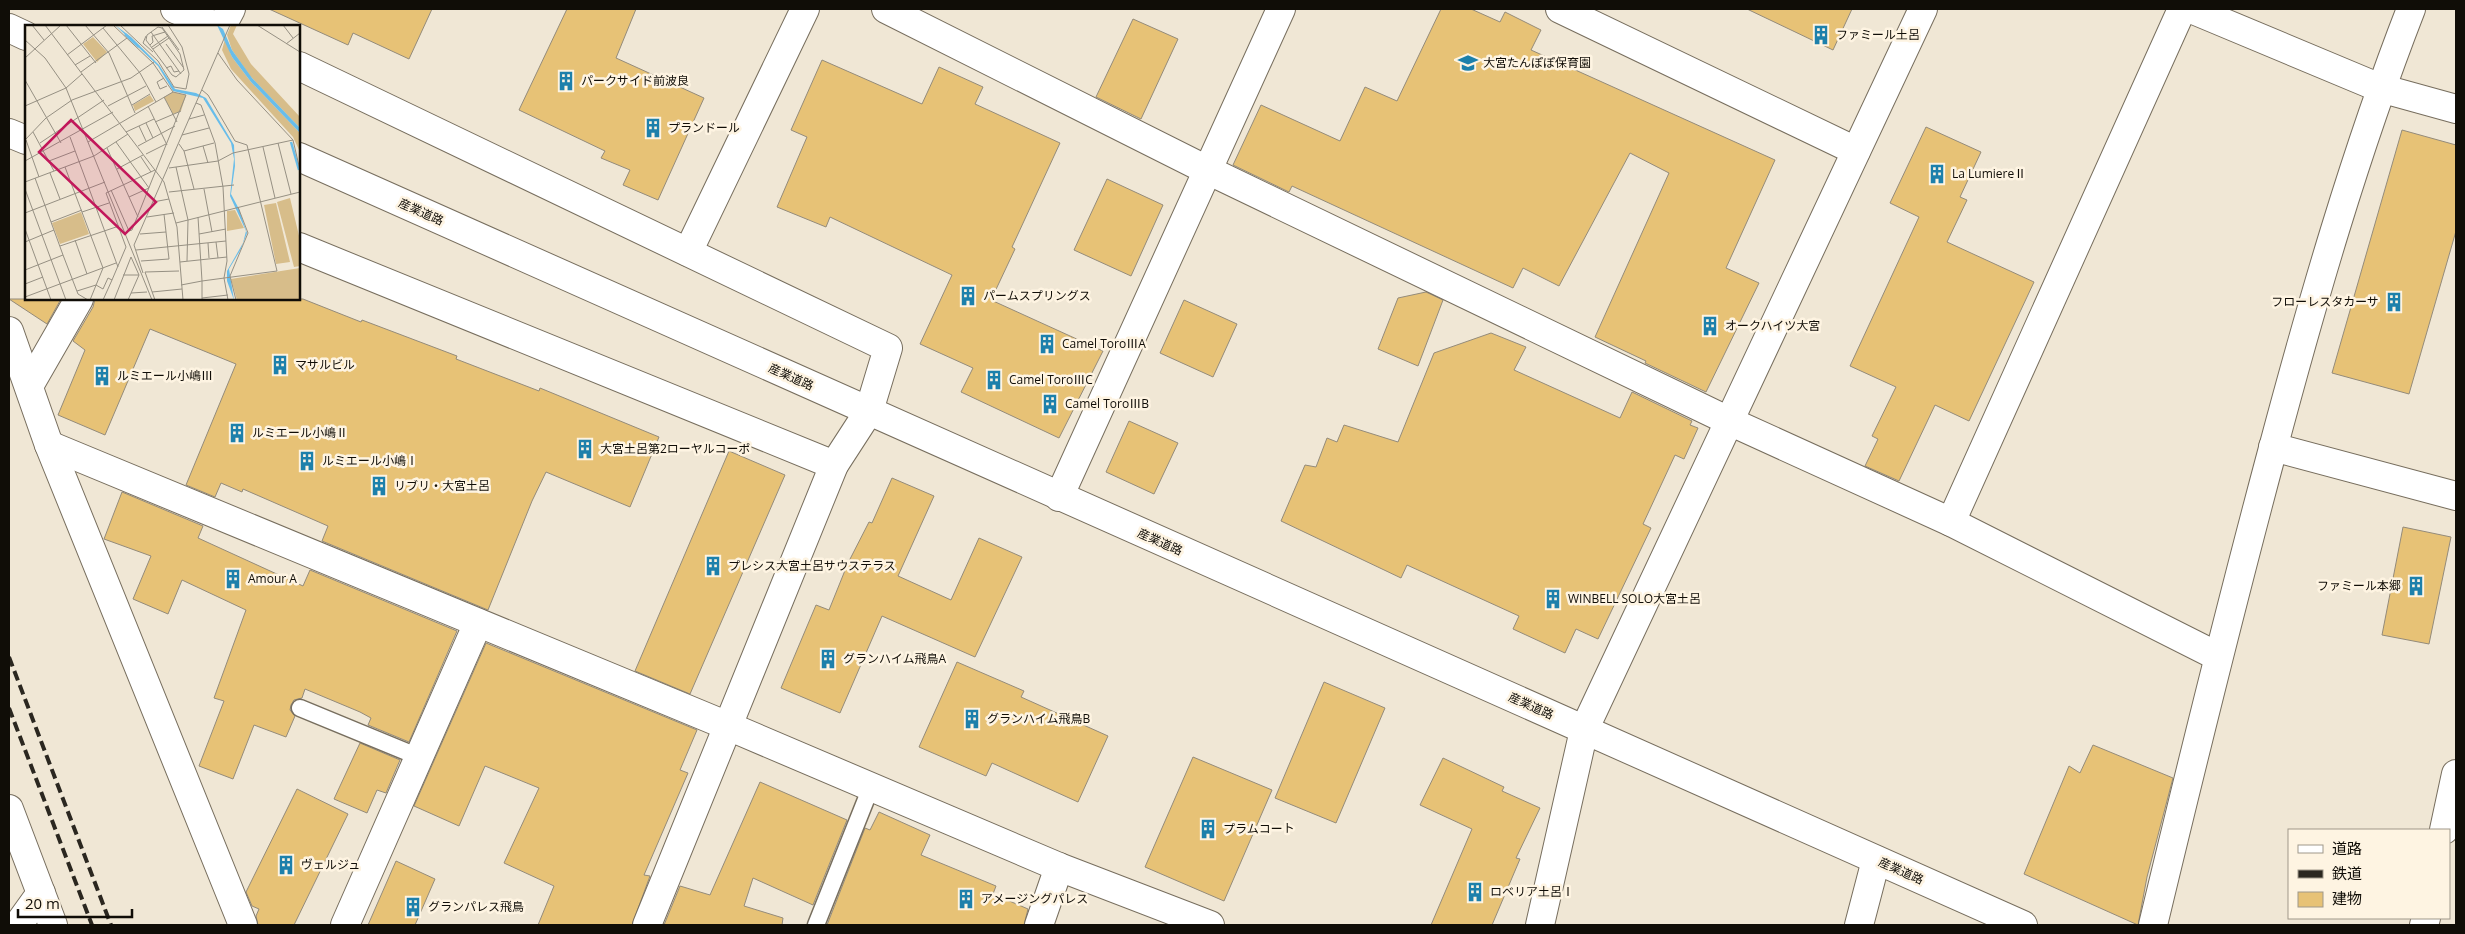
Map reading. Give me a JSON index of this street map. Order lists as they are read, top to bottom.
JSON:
{
  "streets": {
    "street": ["産業道路"]
  },
  "places": {
    "building": [
      "ファミール土呂",
      "パークサイド前波良",
      "プランドール",
      "La LumiereⅡ",
      "パームスプリングス",
      "フローレスタカーサ",
      "オークハイツ大宮",
      "Camel ToroⅢA",
      "マサルビル",
      "ルミエール小嶋Ⅲ",
      "Camel ToroⅢC",
      "Camel ToroⅢB",
      "ルミエール小嶋Ⅱ",
      "大宮土呂第2ローヤルコーポ",
      "ルミエール小嶋Ⅰ",
      "リブリ・大宮土呂",
      "プレシス大宮土呂サウステラス",
      "Amour A",
      "ファミール本郷",
      "WINBELL SOLO大宮土呂",
      "グランハイム飛鳥A",
      "グランハイム飛鳥B",
      "プラムコート",
      "ヴェルジュ",
      "ロベリア土呂Ⅰ",
      "アメージングパレス",
      "グランパレス飛鳥"
    ],
    "school or university": ["大宮たんぽぽ保育園"]
  },
  "legend": ["道路", "鉄道", "建物"],
  "scale_bar": "20 m"
}
